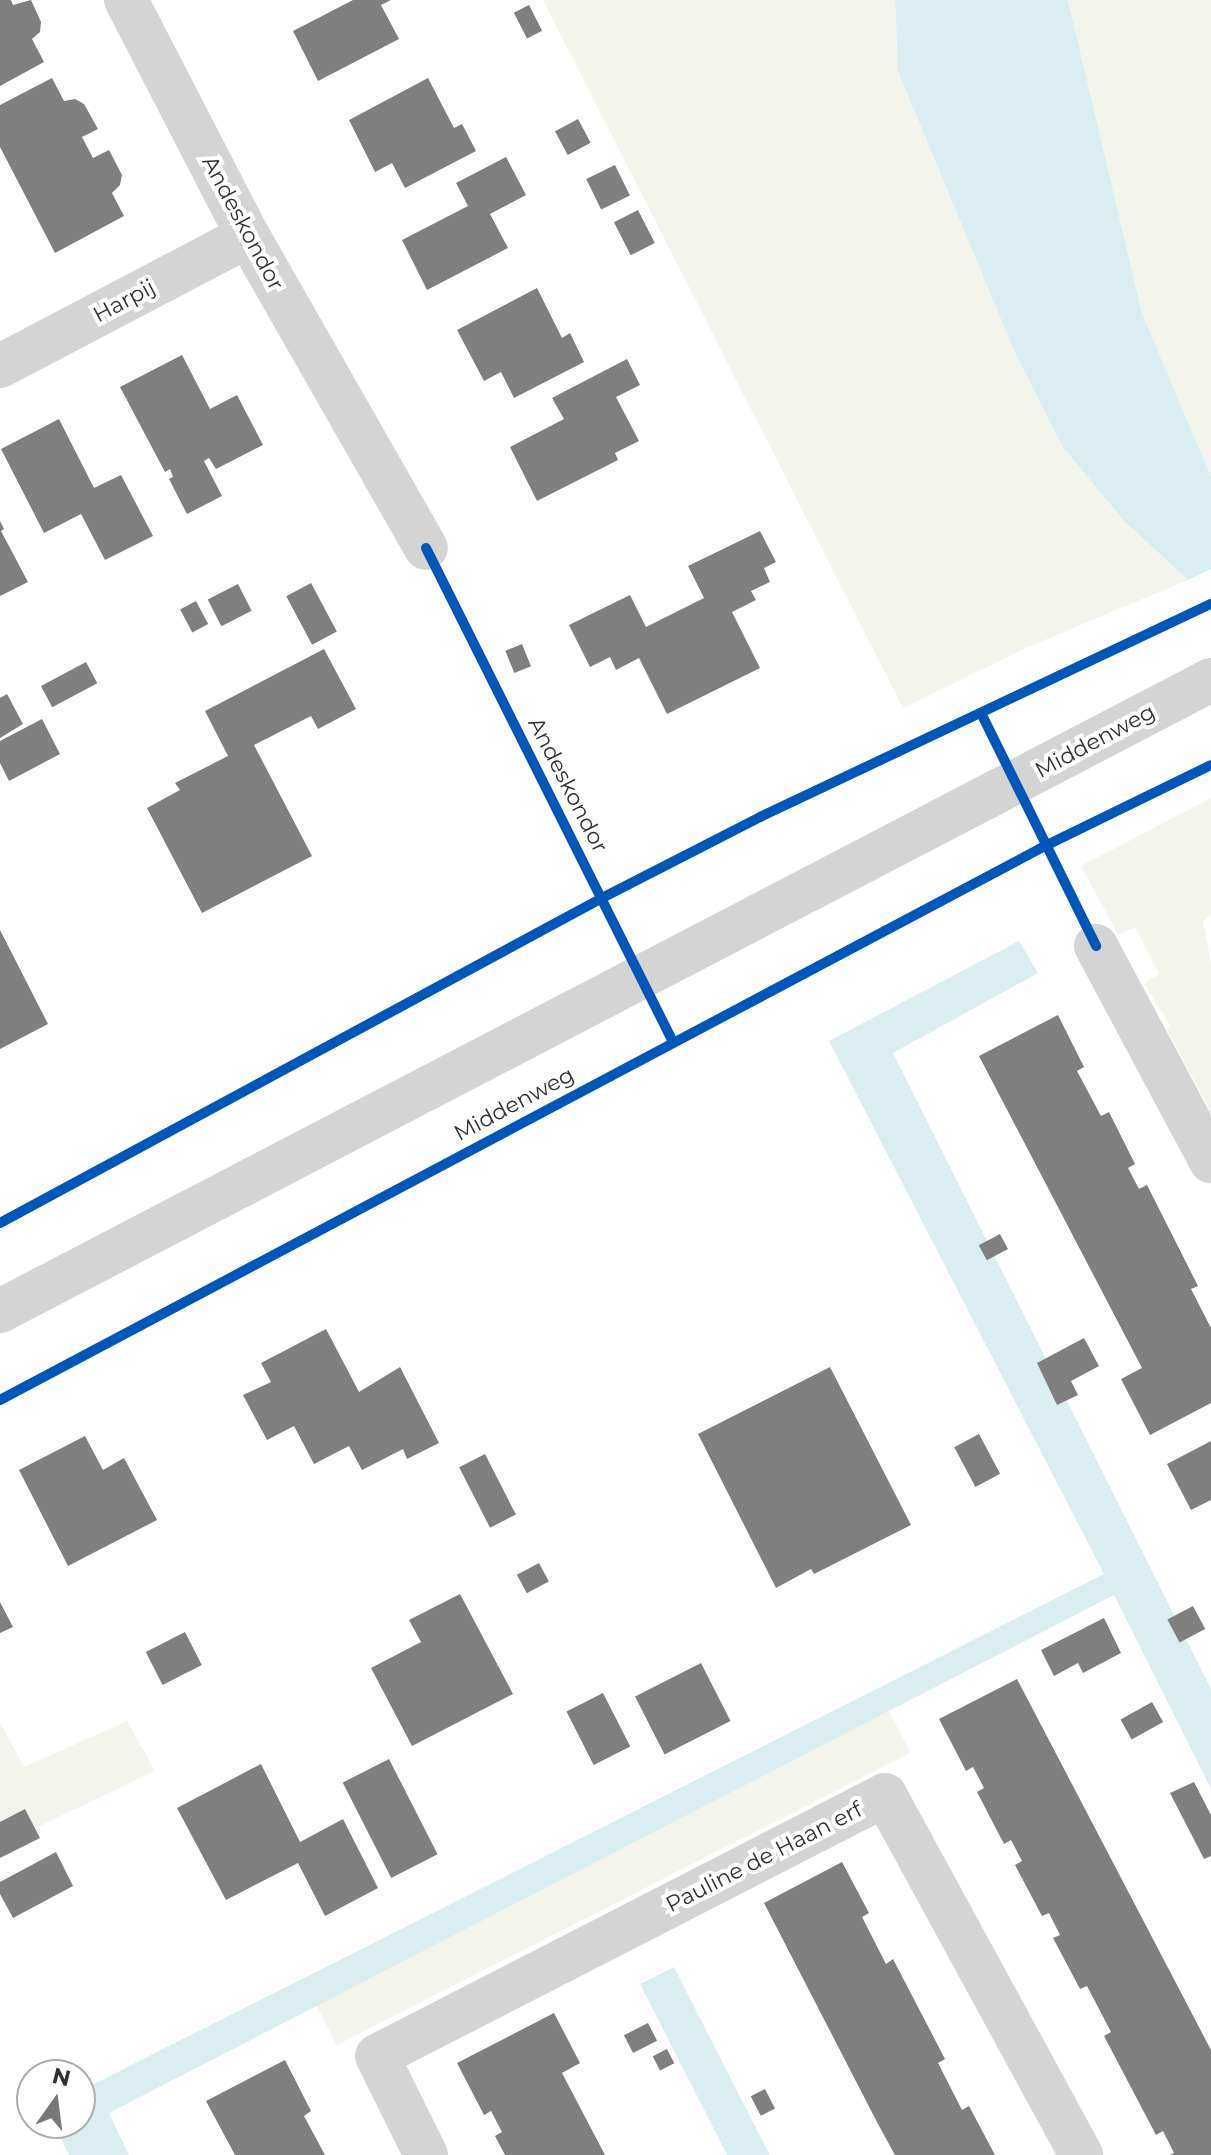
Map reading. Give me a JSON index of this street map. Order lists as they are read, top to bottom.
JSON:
{
  "streets": {
    "street": [
      "Andeskondor",
      "Harpij",
      "Middenweg",
      "Pauline de Haan erf"
    ]
  },
  "crossings": [
    ["Andeskondor", "Harpij"]
  ],
  "north": "top"
}
